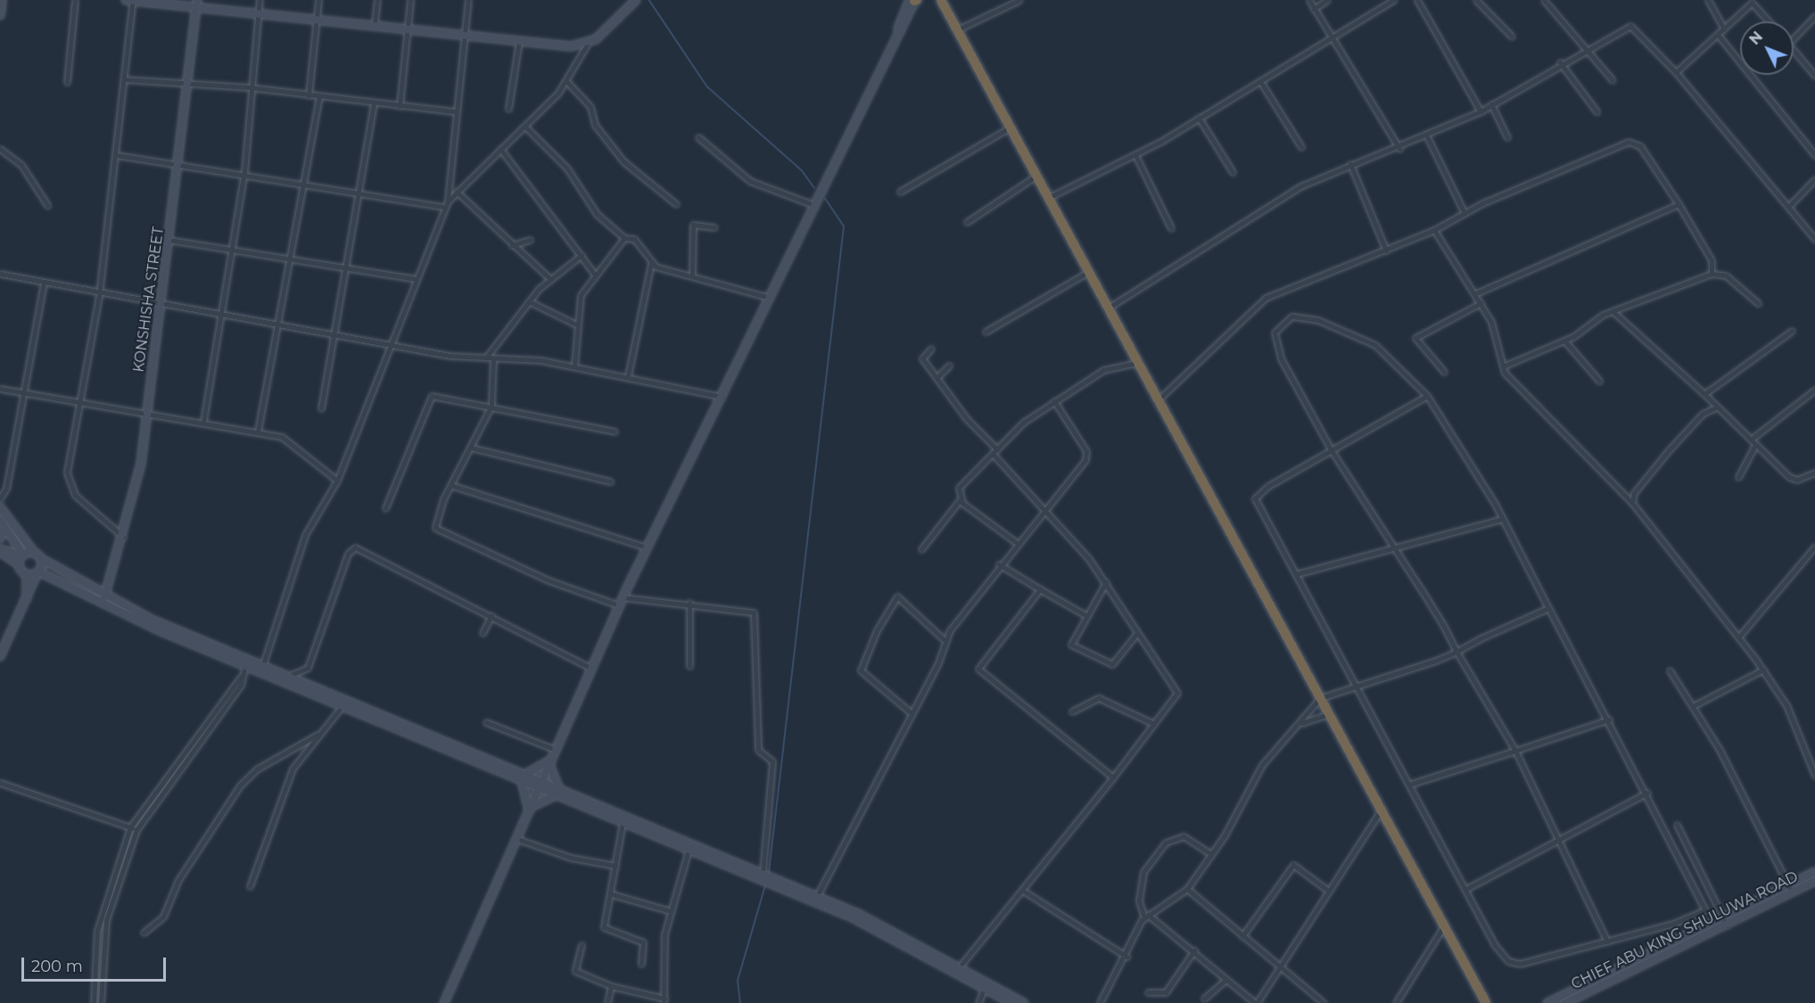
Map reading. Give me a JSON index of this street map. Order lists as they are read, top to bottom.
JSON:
{
  "streets": {
    "street": ["KONSHISHA STREET", "CHIEF ABU KING SHULUWA ROAD"]
  },
  "scale_bar": "200 m",
  "north": "top left"
}
